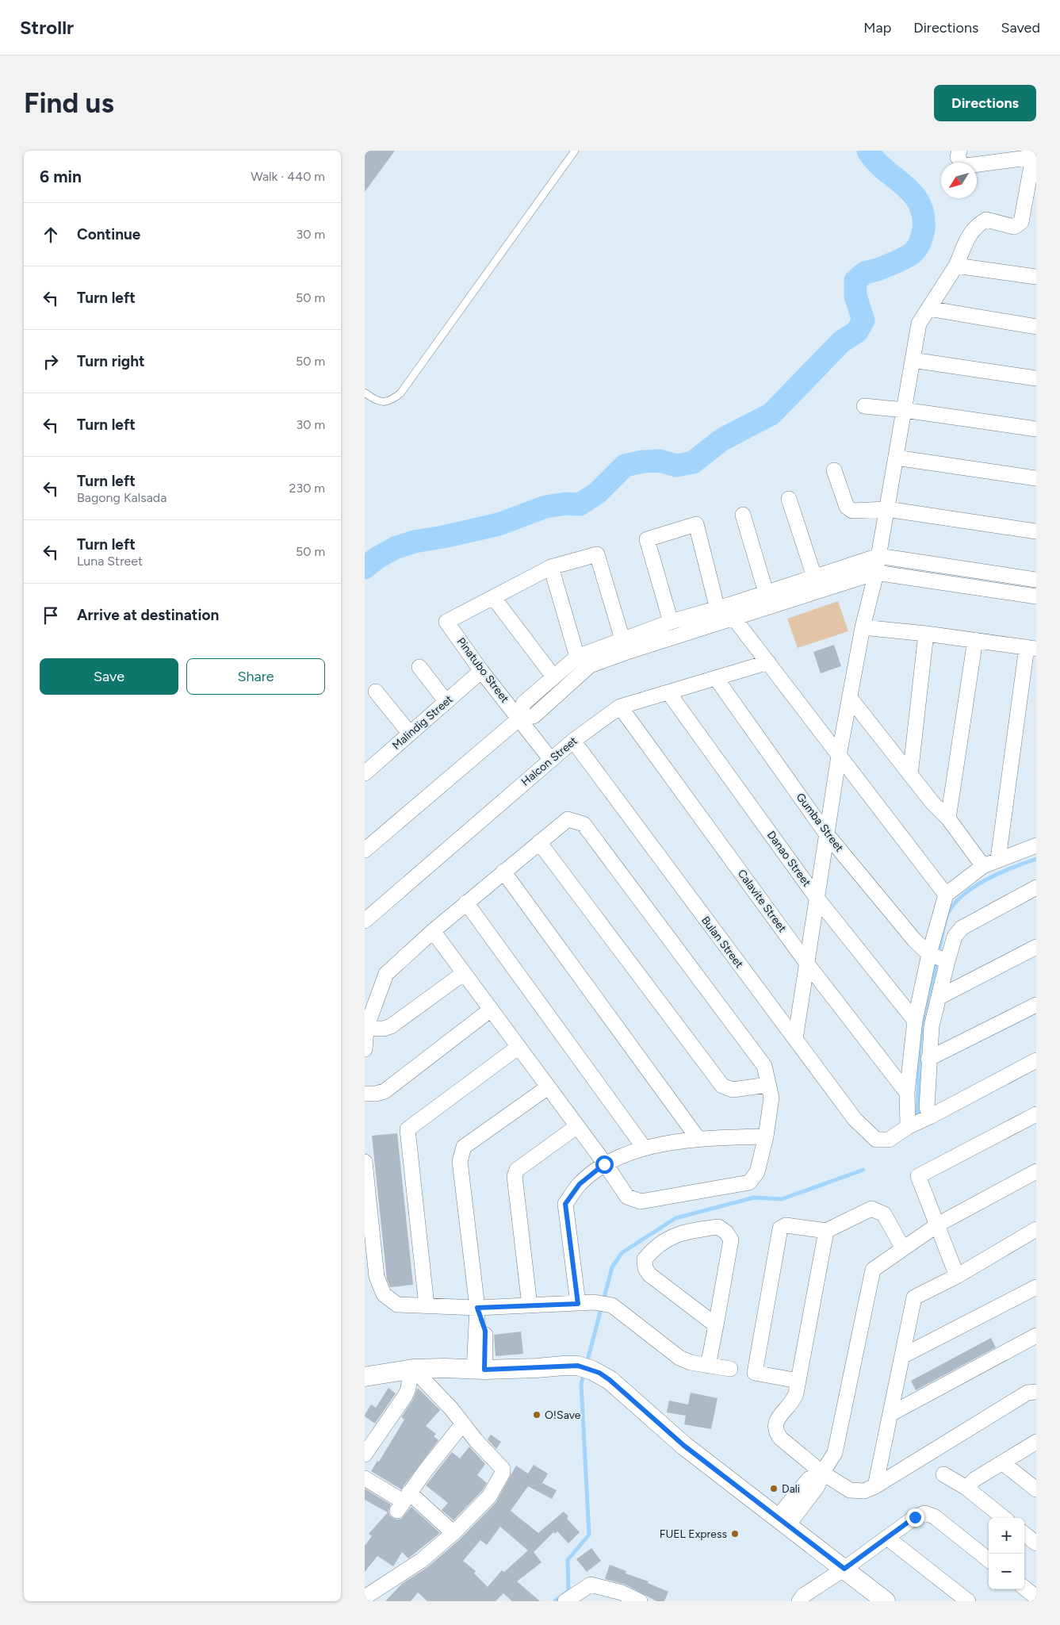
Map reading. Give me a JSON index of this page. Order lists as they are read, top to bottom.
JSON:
{
  "streets": {
    "street": [
      "Pinatubo Street",
      "Malindig Street",
      "Halcon Street",
      "Gumba Street",
      "Danao Street",
      "Calavite Street",
      "Bulan Street"
    ]
  },
  "crossings": [
    ["Pinatubo Street", "Malindig Street"],
    ["Pinatubo Street", "Halcon Street"],
    ["Halcon Street", "Gumba Street"],
    ["Halcon Street", "Danao Street"],
    ["Halcon Street", "Calavite Street"],
    ["Halcon Street", "Bulan Street"]
  ],
  "places": ["O!Save", "Dali", "FUEL Express"],
  "north": "bottom left",
  "page": {
    "header": "Strollr",
    "nav": ["Map", "Directions", "Saved"],
    "buttons": [
      "Directions",
      ["Save", "Share"]
    ],
    "title": "Find us",
    "heading": ["6 min", "Walk · 440 m"],
    "list": [
      ["Continue", "30 m"],
      ["Turn left", "50 m"],
      ["Turn right", "50 m"],
      ["Turn left", "30 m"],
      ["Turn left", "Bagong Kalsada", "230 m"],
      ["Turn left", "Luna Street", "50 m"],
      "Arrive at destination"
    ],
    "map_buttons": ["+", "−"]
  }
}
